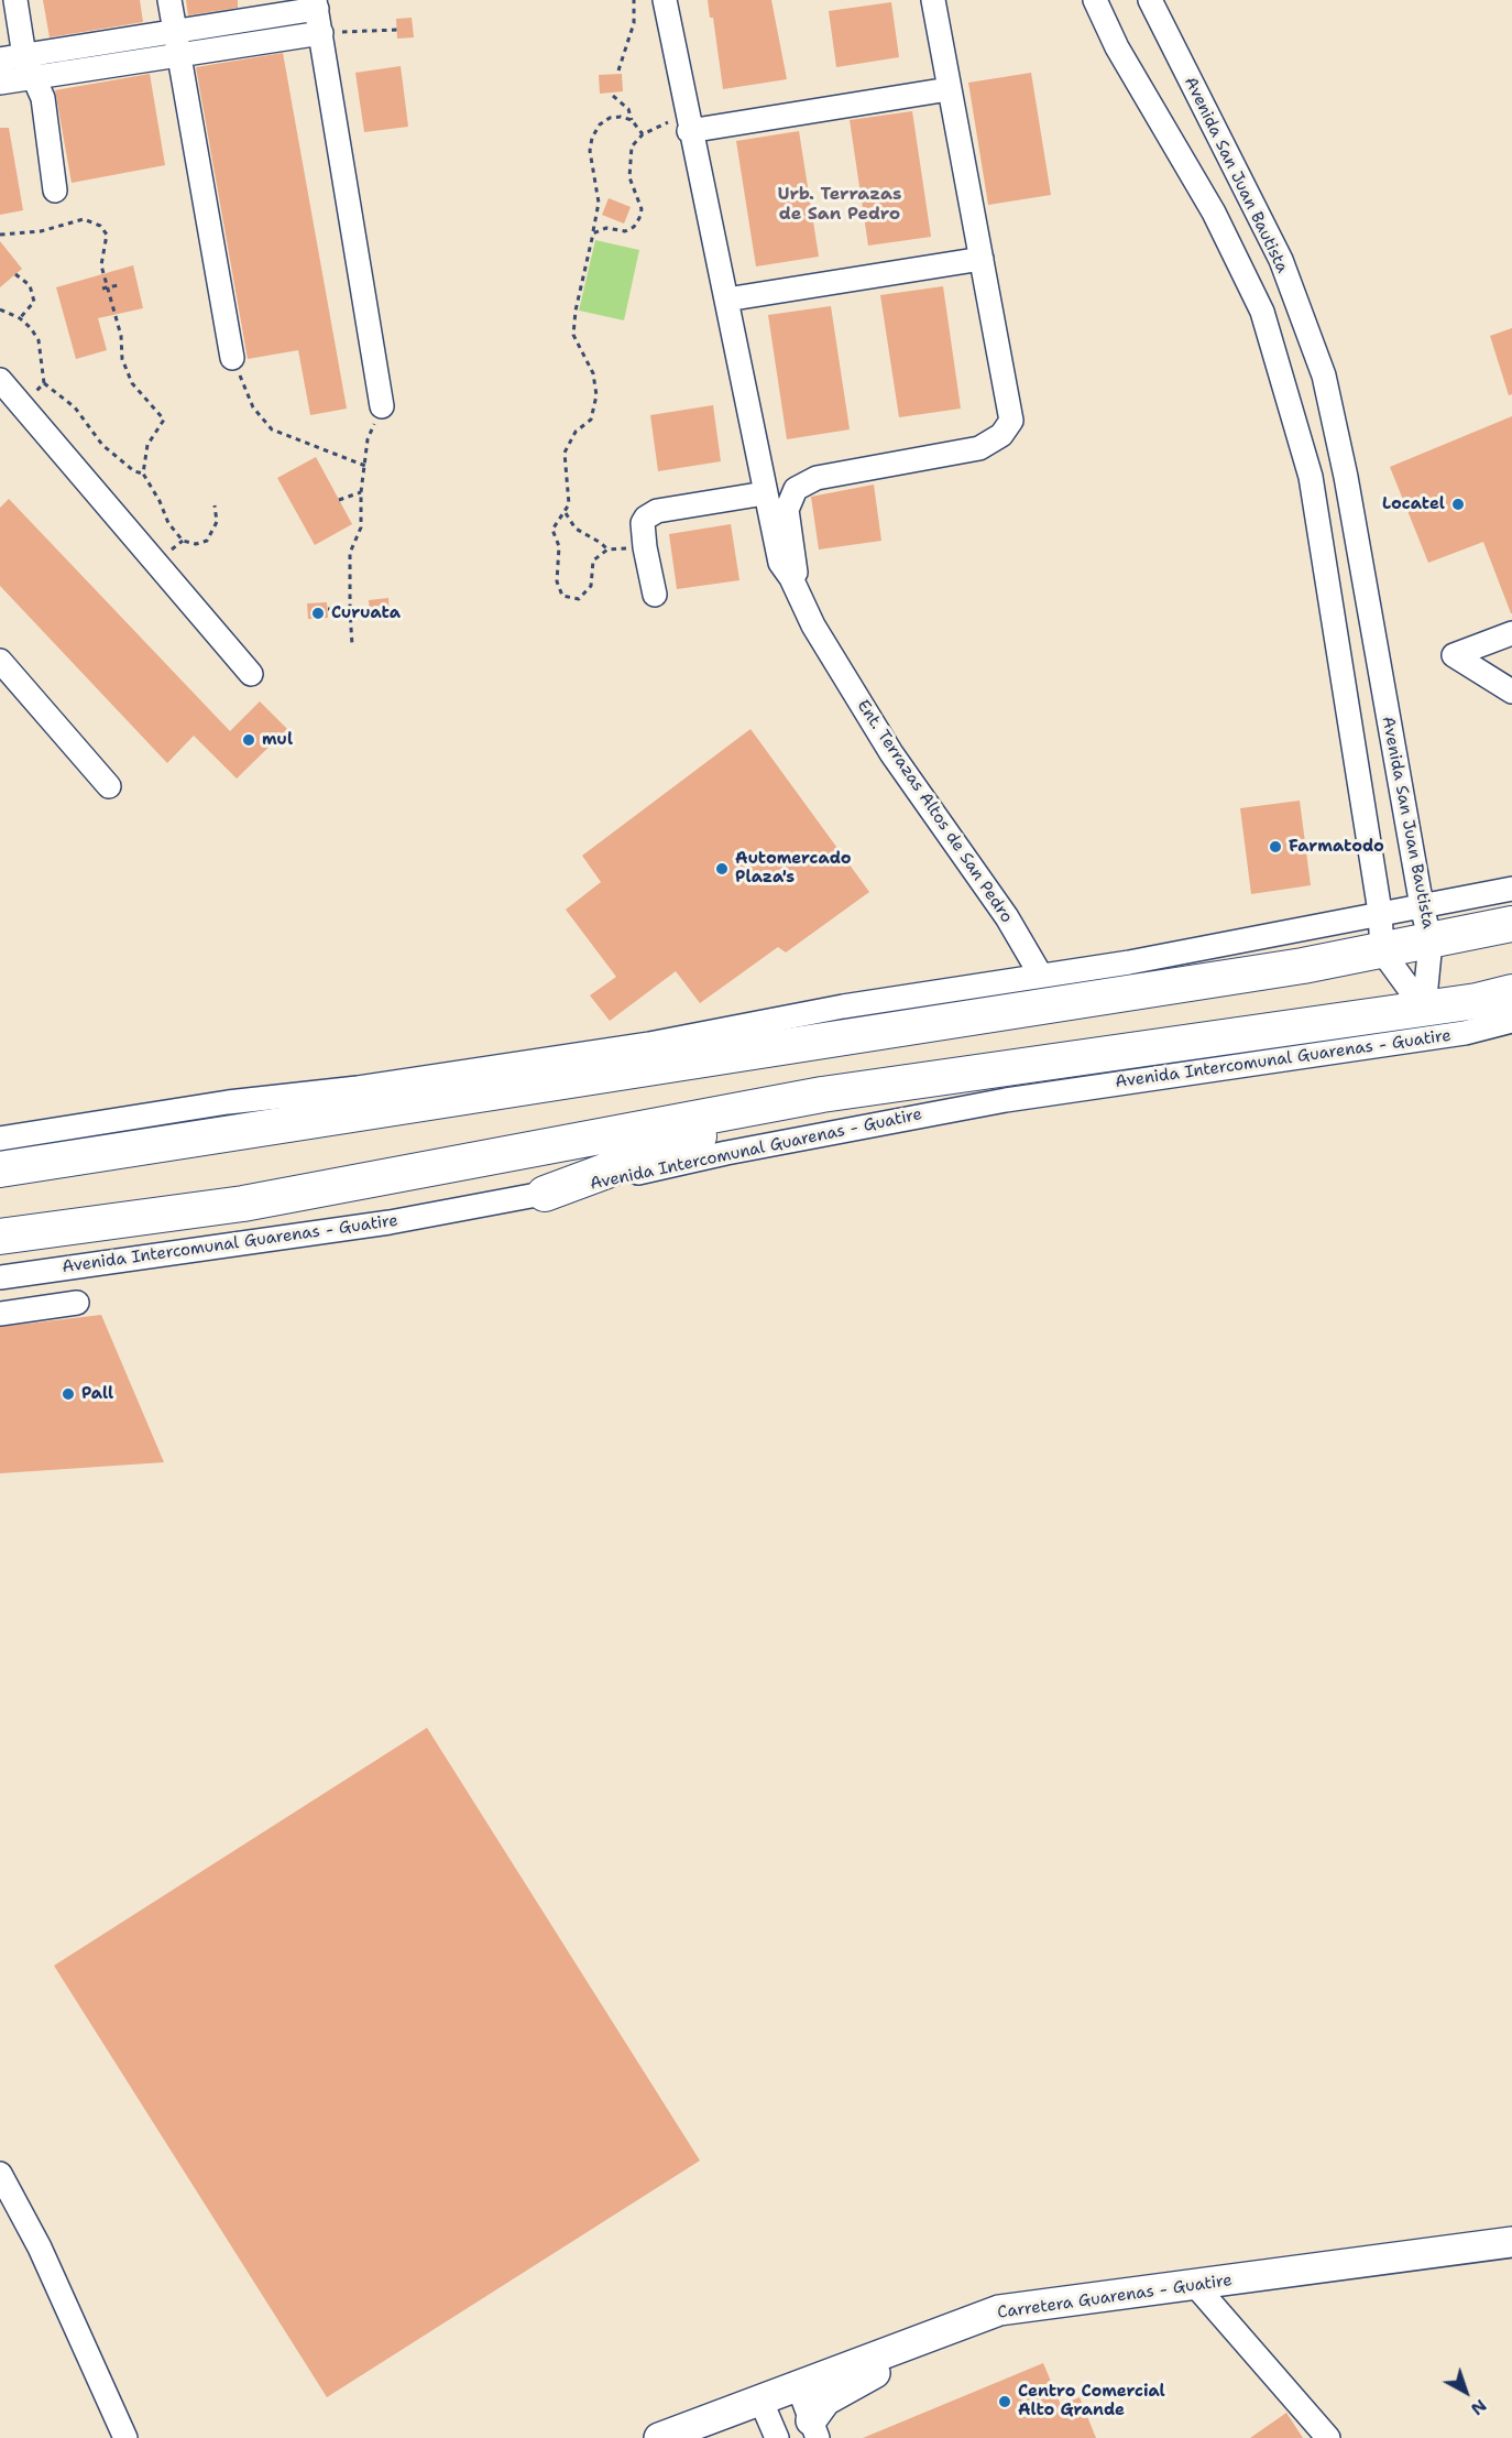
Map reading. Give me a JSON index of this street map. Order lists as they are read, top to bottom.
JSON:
{
  "streets": {
    "highway": ["Avenida Intercomunal Guarenas - Guatire"],
    "main road": ["Carretera Guarenas - Guatire"],
    "street": ["Avenida San Juan Bautista", "Ent. Terrazas Altos de San Pedro"]
  },
  "crossings": [
    ["Avenida San Juan Bautista", "Avenida Intercomunal Guarenas - Guatire"]
  ],
  "districts": ["Urb. Terrazas de San Pedro"],
  "places": [
    "Locatel",
    "Curuata",
    "mul",
    "Farmatodo",
    "Automercado Plaza's",
    "Pall",
    "Centro Comercial Alto Grande"
  ],
  "north": "bottom right"
}
